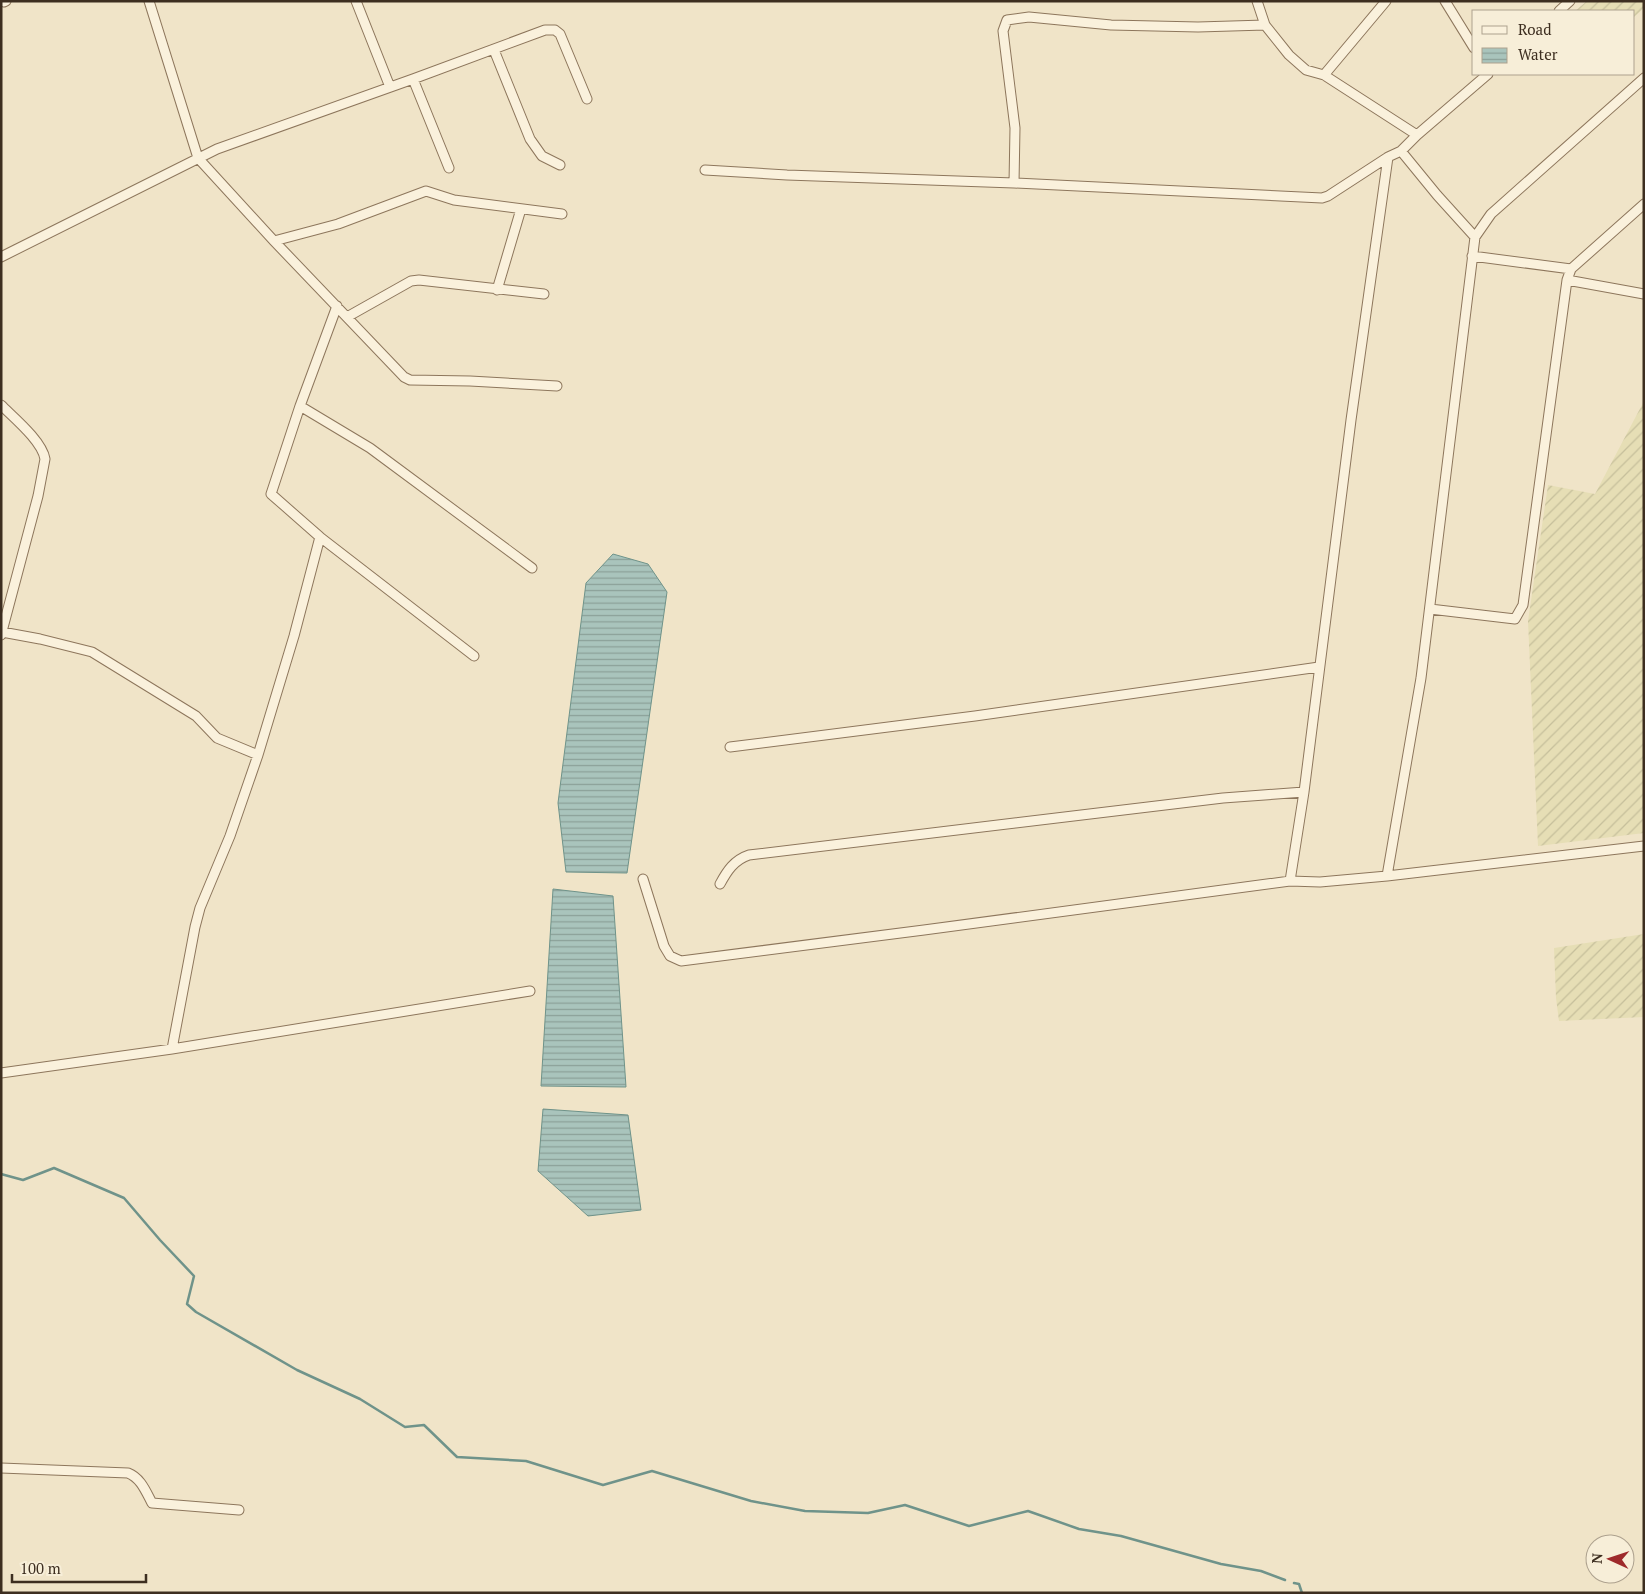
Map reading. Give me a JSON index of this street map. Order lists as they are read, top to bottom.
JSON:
{
  "legend": ["Road", "Water"],
  "scale_bar": "100 m",
  "north": "left"
}
